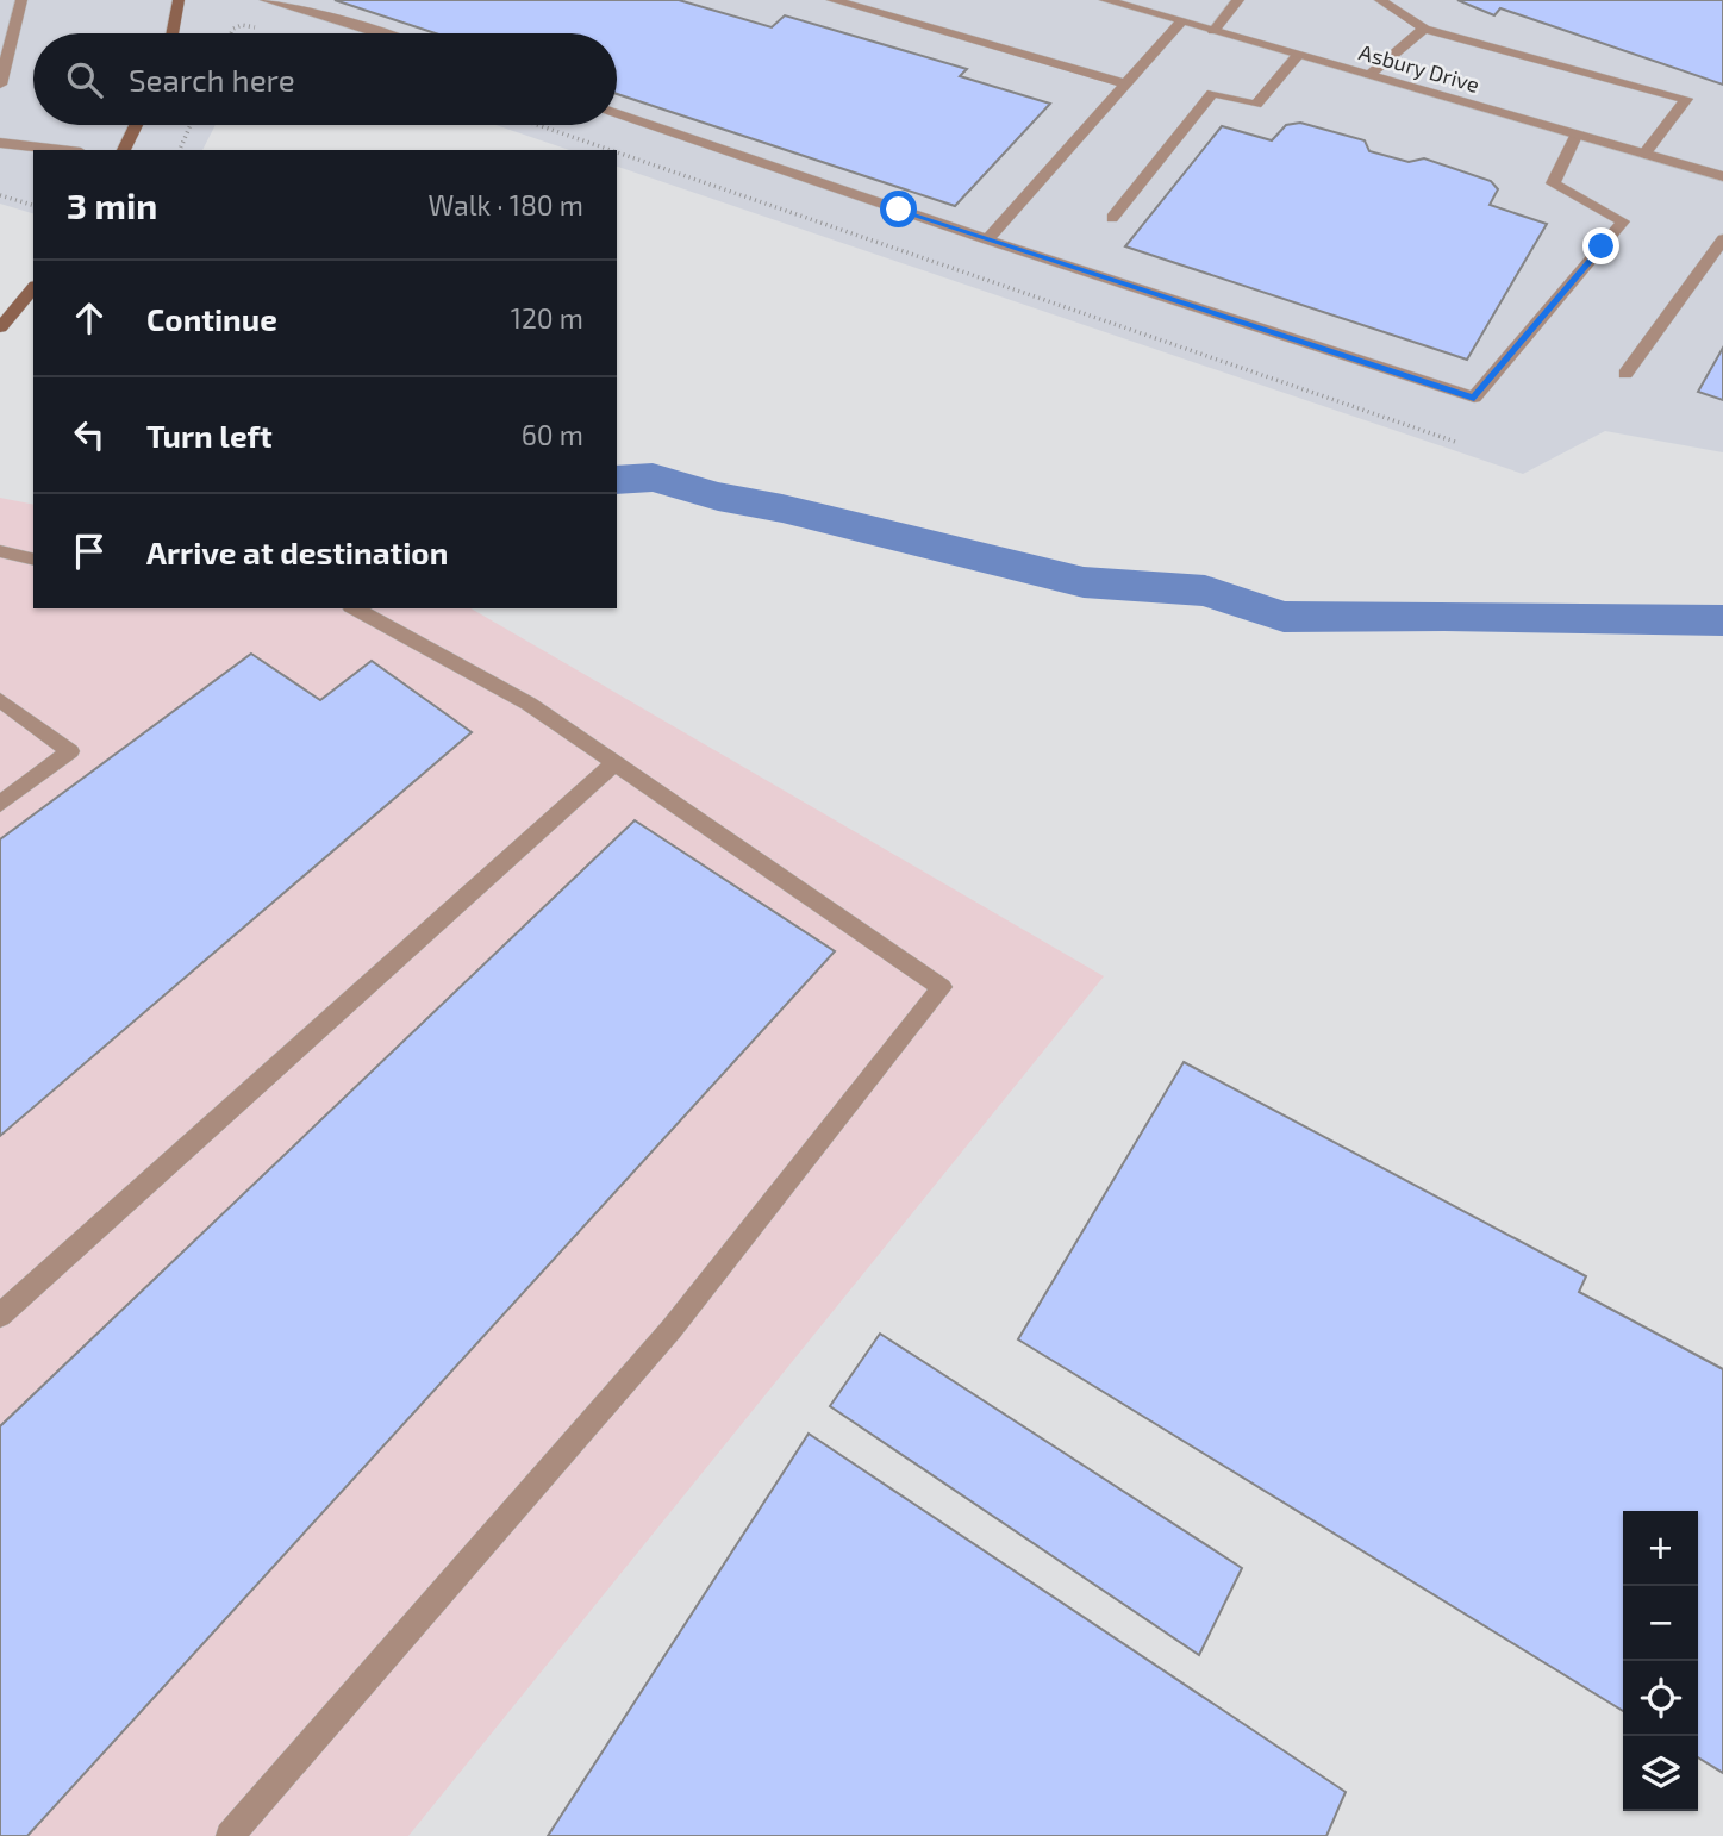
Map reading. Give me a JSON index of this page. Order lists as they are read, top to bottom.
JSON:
{
  "streets": {
    "street": ["Asbury Drive"]
  },
  "page": {
    "search": "Search here",
    "heading": ["3 min", "Walk · 180 m"],
    "list": [
      ["Continue", "120 m"],
      ["Turn left", "60 m"],
      "Arrive at destination"
    ],
    "map_buttons": ["+", "−"]
  }
}
